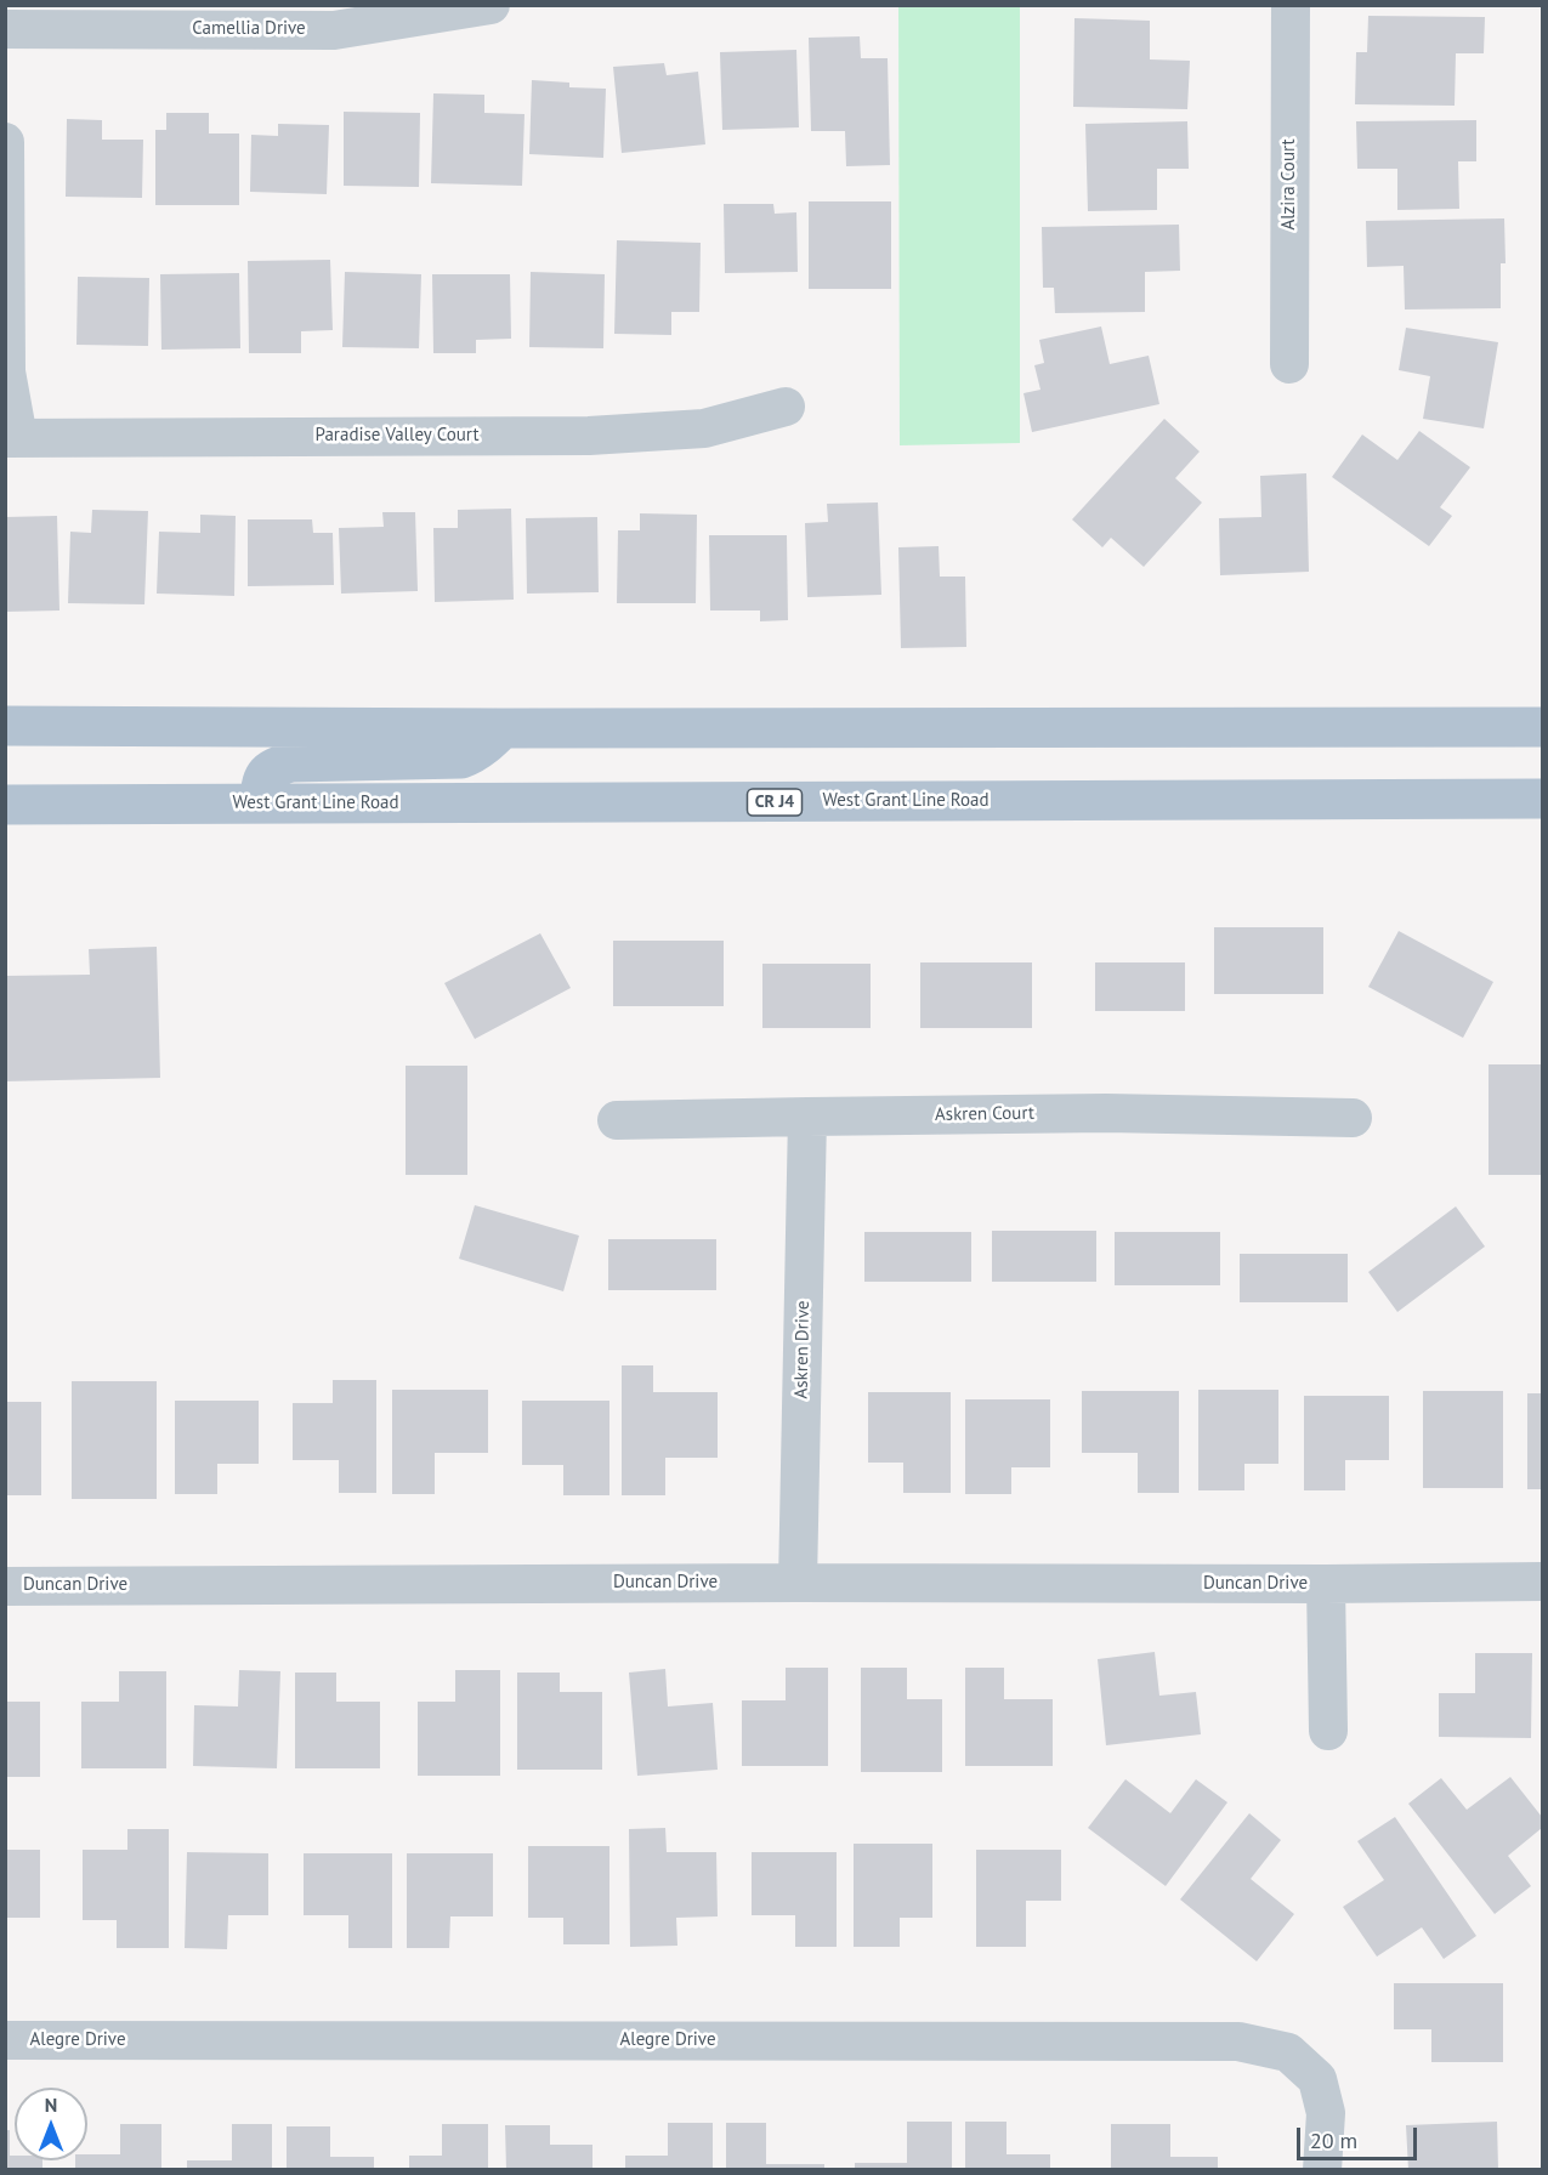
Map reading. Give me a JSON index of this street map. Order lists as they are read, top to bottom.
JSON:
{
  "streets": {
    "main road": ["West Grant Line Road", "CR J4"],
    "street": [
      "Camellia Drive",
      "Alzira Court",
      "Paradise Valley Court",
      "Askren Court",
      "Askren Drive",
      "Duncan Drive",
      "Alegre Drive"
    ]
  },
  "crossings": [
    ["Askren Court", "Askren Drive"],
    ["Askren Drive", "Duncan Drive"]
  ],
  "scale_bar": "20 m",
  "north": "top"
}
